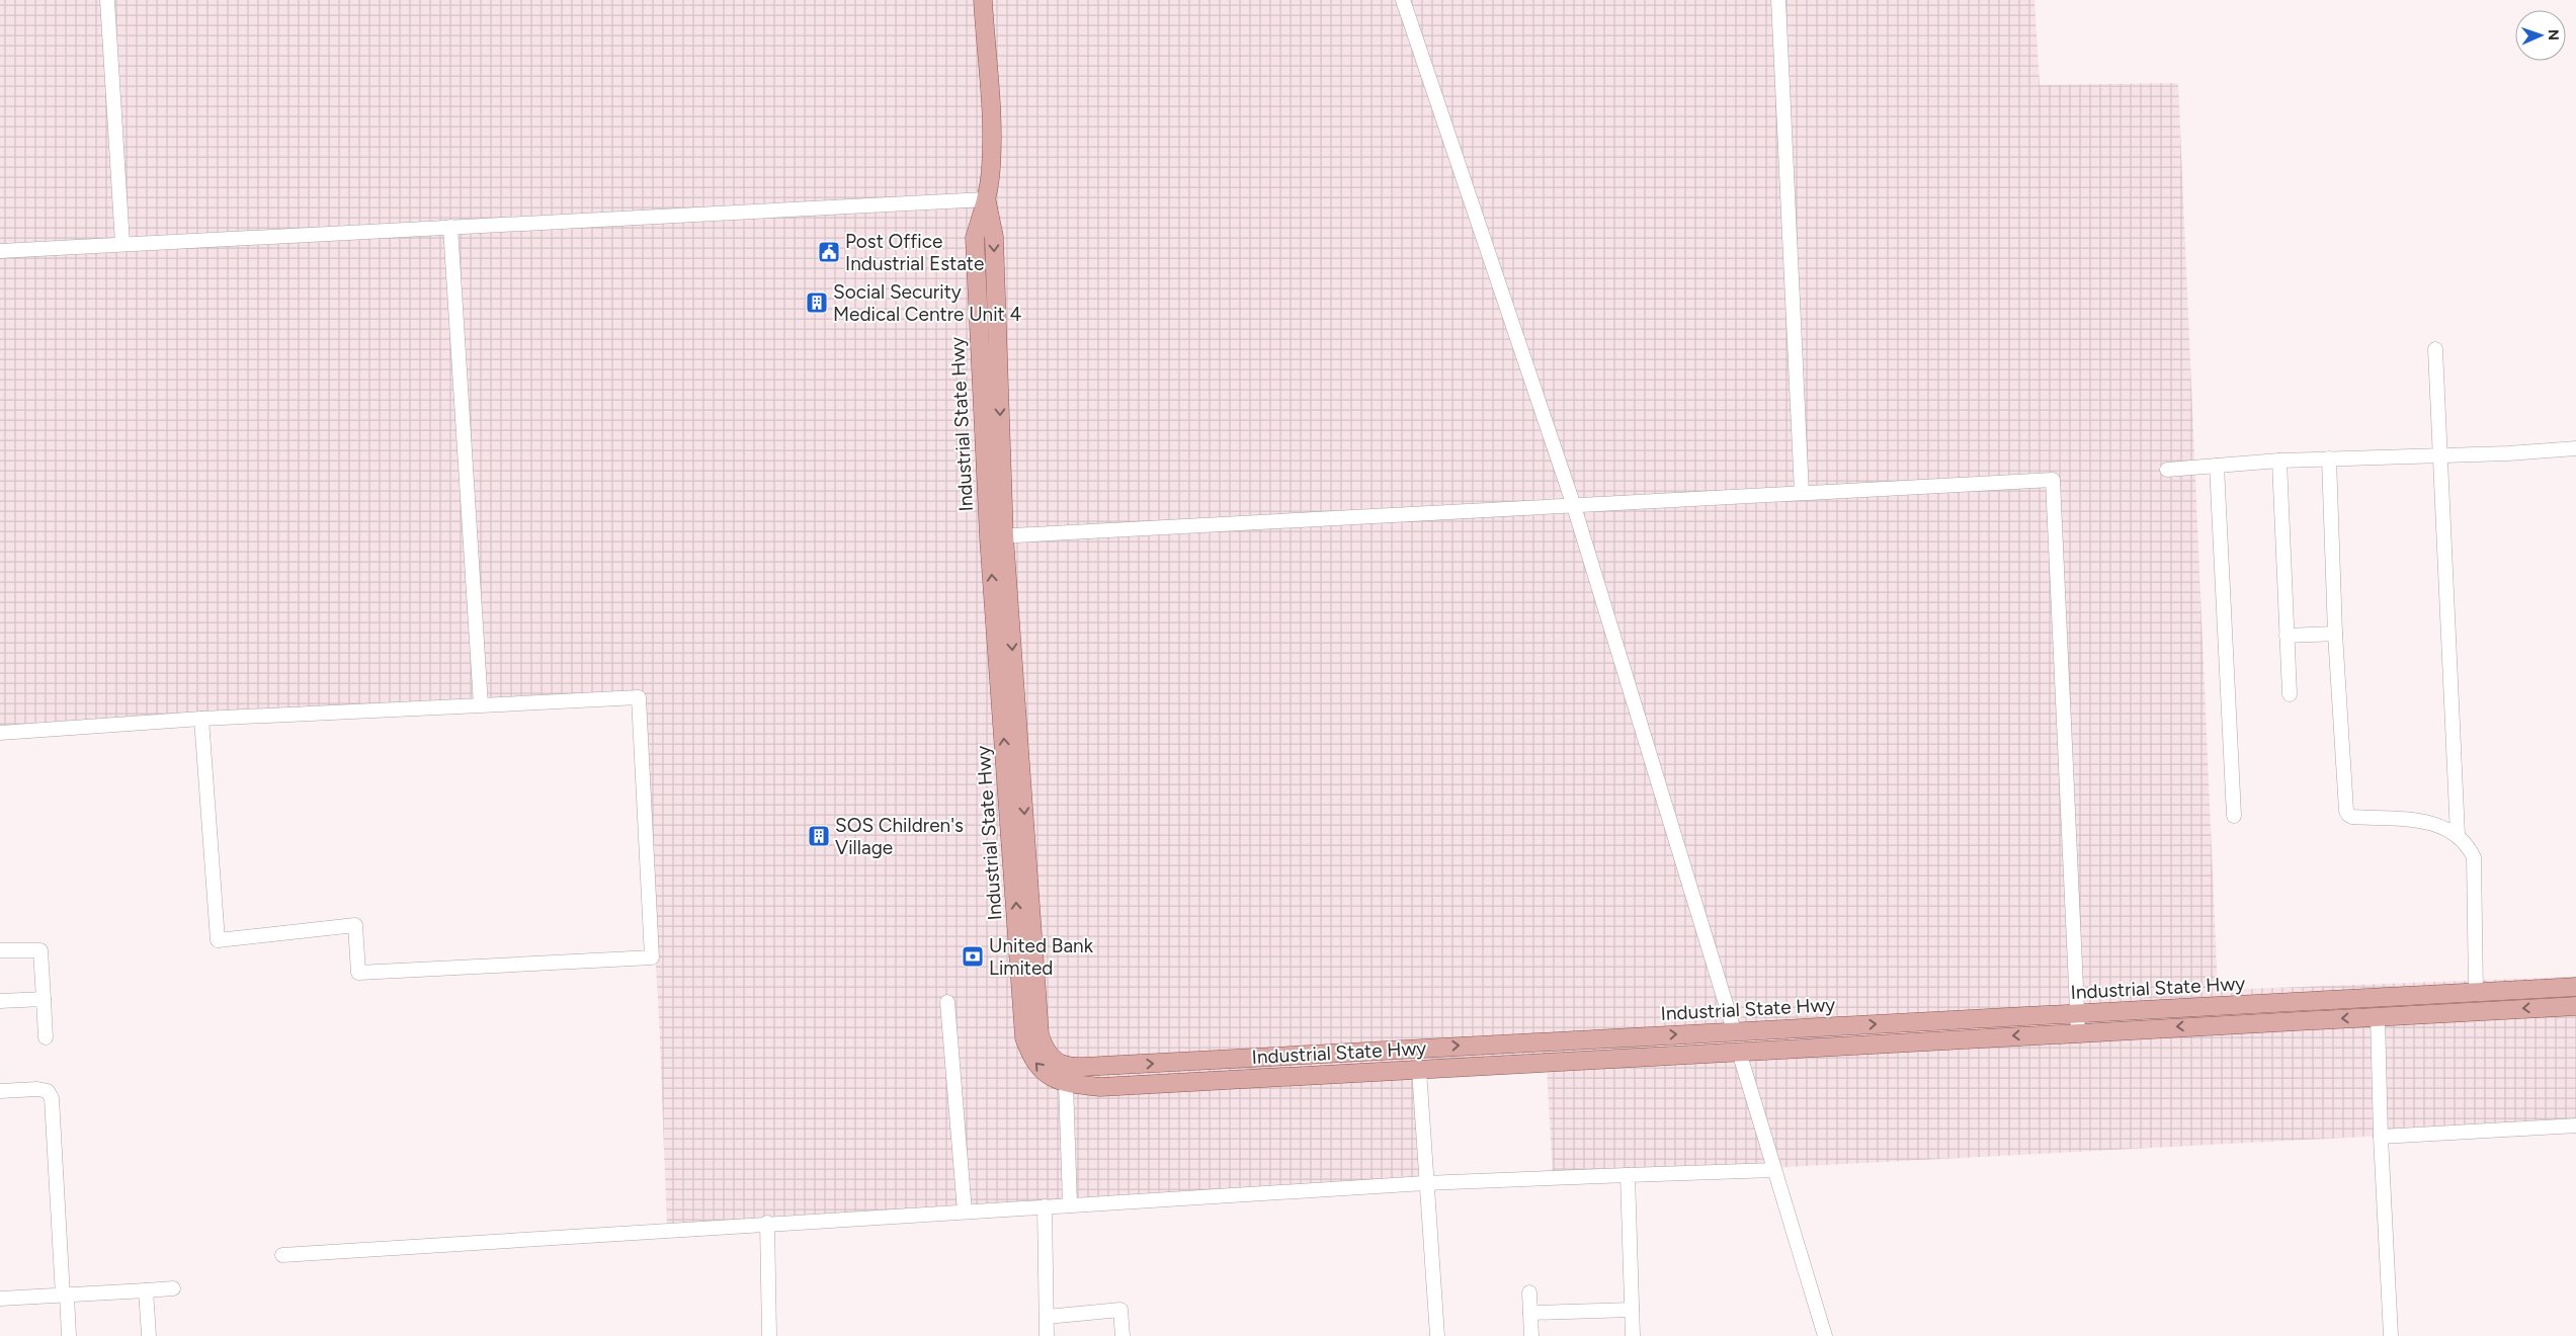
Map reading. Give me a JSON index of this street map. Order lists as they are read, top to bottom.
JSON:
{
  "streets": {
    "main road": ["Industrial State Hwy"]
  },
  "places": {
    "public building": ["Post Office Industrial Estate"],
    "building": ["Social Security Medical Centre Unit 4", "SOS Children's Village"],
    "bank": ["United Bank Limited"]
  },
  "north": "right"
}
